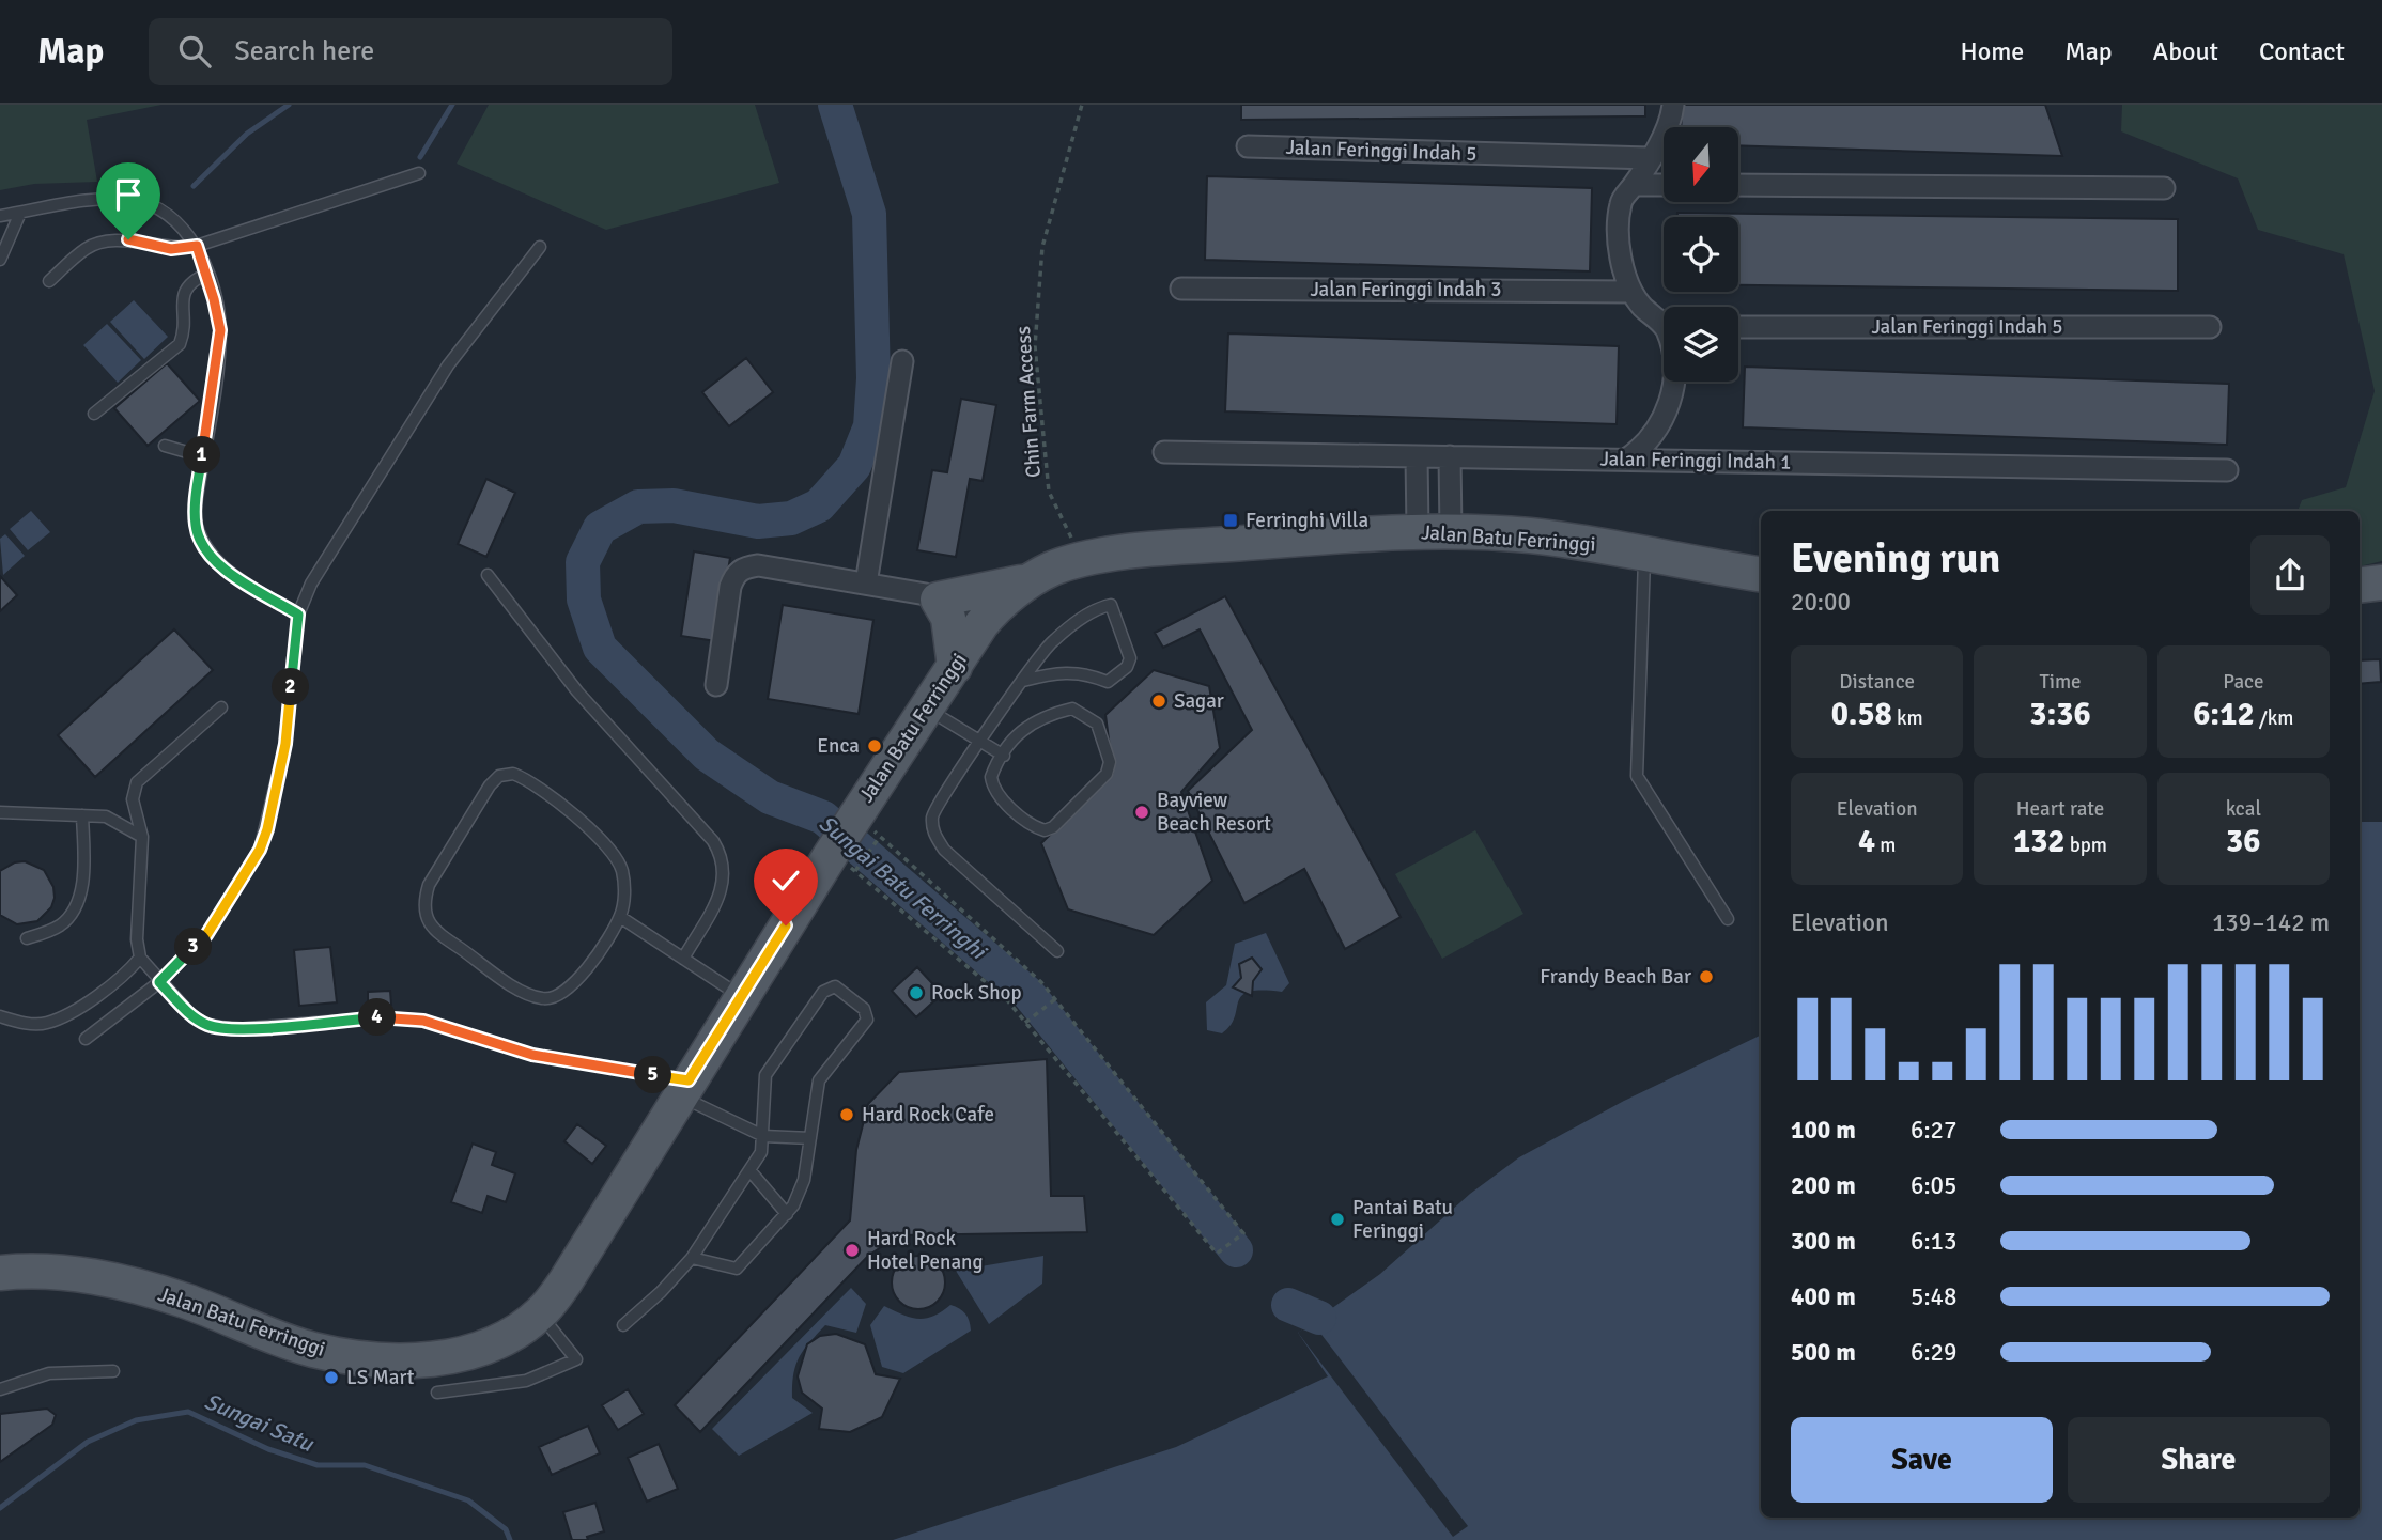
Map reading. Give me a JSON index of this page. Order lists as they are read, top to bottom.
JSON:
{
  "streets": {
    "main road": ["Jalan Batu Ferringgi"],
    "street": ["Jalan Feringgi Indah 5", "Jalan Feringgi Indah 3", "Jalan Feringgi Indah 1"],
    "path": ["Chin Farm Access"]
  },
  "crossings": [
    ["Chin Farm Access", "Jalan Batu Ferringgi"]
  ],
  "water": ["Sungai Batu Ferringhi", "Sungai Satu"],
  "places": {
    "transit": ["Ferringhi Villa"],
    "other": [
      "Sagar",
      "Enca",
      "Bayview Beach Resort",
      "Frandy Beach Bar",
      "Rock Shop",
      "Hard Rock Cafe",
      "Pantai Batu Feringgi",
      "Hard Rock Hotel Penang",
      "LS Mart"
    ]
  },
  "north": "bottom",
  "page": {
    "header": "Map",
    "search": "Search here",
    "nav": [
      "Home",
      "Map",
      "About",
      "Contact"
    ],
    "pins": [
      "1",
      "2",
      "3",
      "4",
      "5"
    ],
    "heading": ["Evening run", "20:00"],
    "stats": [
      ["Distance", "0.58 km"],
      ["Time", "3:36"],
      ["Pace", "6:12 /km"],
      ["Elevation", "4 m"],
      ["Heart rate", "132 bpm"],
      ["kcal", "36"]
    ],
    "chart": ["Elevation", "139–142 m"],
    "list": [
      {
        "name": "100 m",
        "note": "6:27"
      },
      {
        "name": "200 m",
        "note": "6:05"
      },
      {
        "name": "300 m",
        "note": "6:13"
      },
      {
        "name": "400 m",
        "note": "5:48"
      },
      {
        "name": "500 m",
        "note": "6:29"
      }
    ],
    "buttons": ["Save", "Share"]
  }
}
